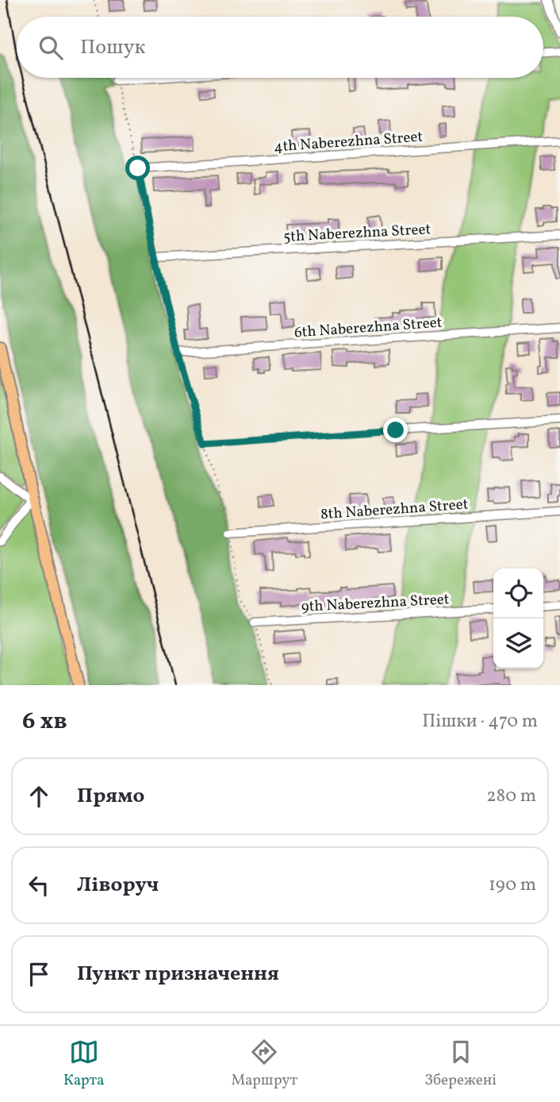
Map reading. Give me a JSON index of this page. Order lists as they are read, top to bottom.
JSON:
{
  "streets": {
    "street": [
      "4th Naberezhna Street",
      "5th Naberezhna Street",
      "6th Naberezhna Street",
      "8th Naberezhna Street",
      "9th Naberezhna Street"
    ]
  },
  "page": {
    "search": "Пошук",
    "heading": ["6 хв", "Пішки · 470 m"],
    "list": [
      ["Прямо", "280 m"],
      ["Ліворуч", "190 m"],
      "Пункт призначення"
    ],
    "nav": ["Карта", "Маршрут", "Збережені"]
  }
}
